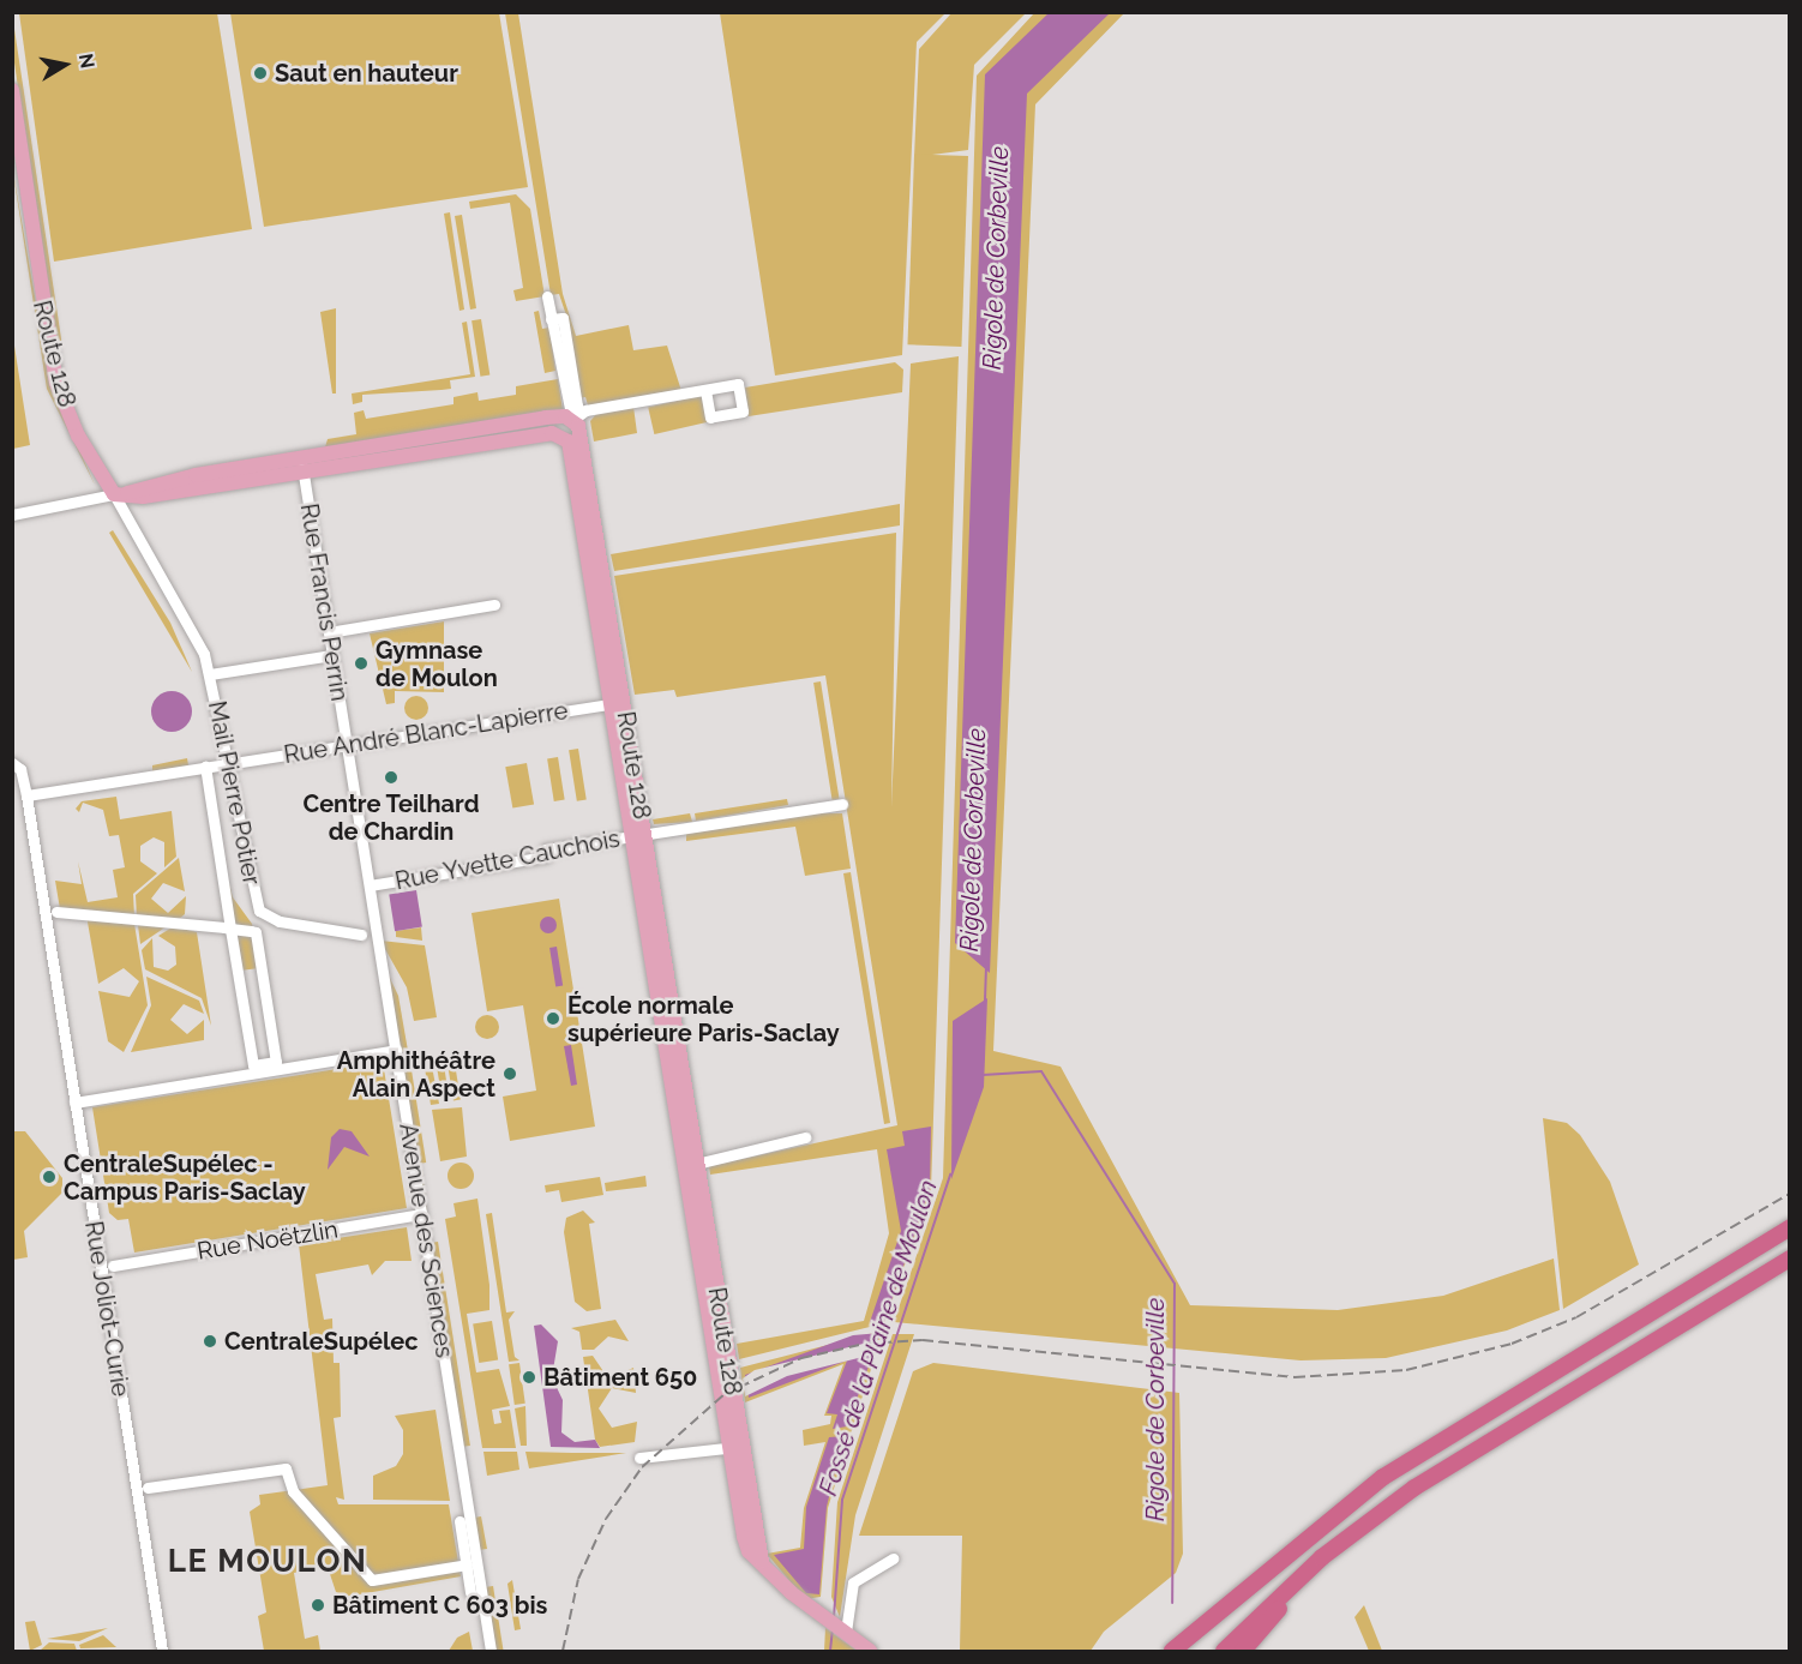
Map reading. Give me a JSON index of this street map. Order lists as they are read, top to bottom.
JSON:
{
  "streets": {
    "main road": ["Route 128"],
    "street": [
      "Rue Francis Perrin",
      "Rue André Blanc-Lapierre",
      "Mail Pierre Potier",
      "Rue Yvette Cauchois",
      "Rue Noëtzlin",
      "Avenue des Sciences",
      "Rue Joliot-Curie"
    ]
  },
  "crossings": [
    ["Route 128", "Rue Francis Perrin"],
    ["Route 128", "Rue André Blanc-Lapierre"],
    ["Route 128", "Mail Pierre Potier"],
    ["Route 128", "Rue Yvette Cauchois"],
    ["Rue Francis Perrin", "Rue André Blanc-Lapierre"],
    ["Rue Francis Perrin", "Avenue des Sciences"],
    ["Rue André Blanc-Lapierre", "Mail Pierre Potier"],
    ["Rue André Blanc-Lapierre", "Avenue des Sciences"],
    ["Rue André Blanc-Lapierre", "Rue Joliot-Curie"],
    ["Rue Yvette Cauchois", "Avenue des Sciences"],
    ["Rue Noëtzlin", "Avenue des Sciences"]
  ],
  "districts": ["LE MOULON"],
  "water": ["Rigole de Corbeville", "Fossé de la Plaine de Moulon"],
  "places": [
    "Saut en hauteur",
    "Gymnase de Moulon",
    "Centre Teilhard de Chardin",
    "École normale supérieure Paris-Saclay",
    "Amphithéâtre Alain Aspect",
    "CentraleSupélec - Campus Paris-Saclay",
    "CentraleSupélec",
    "Bâtiment 650",
    "Bâtiment C 603 bis"
  ],
  "north": "right"
}
